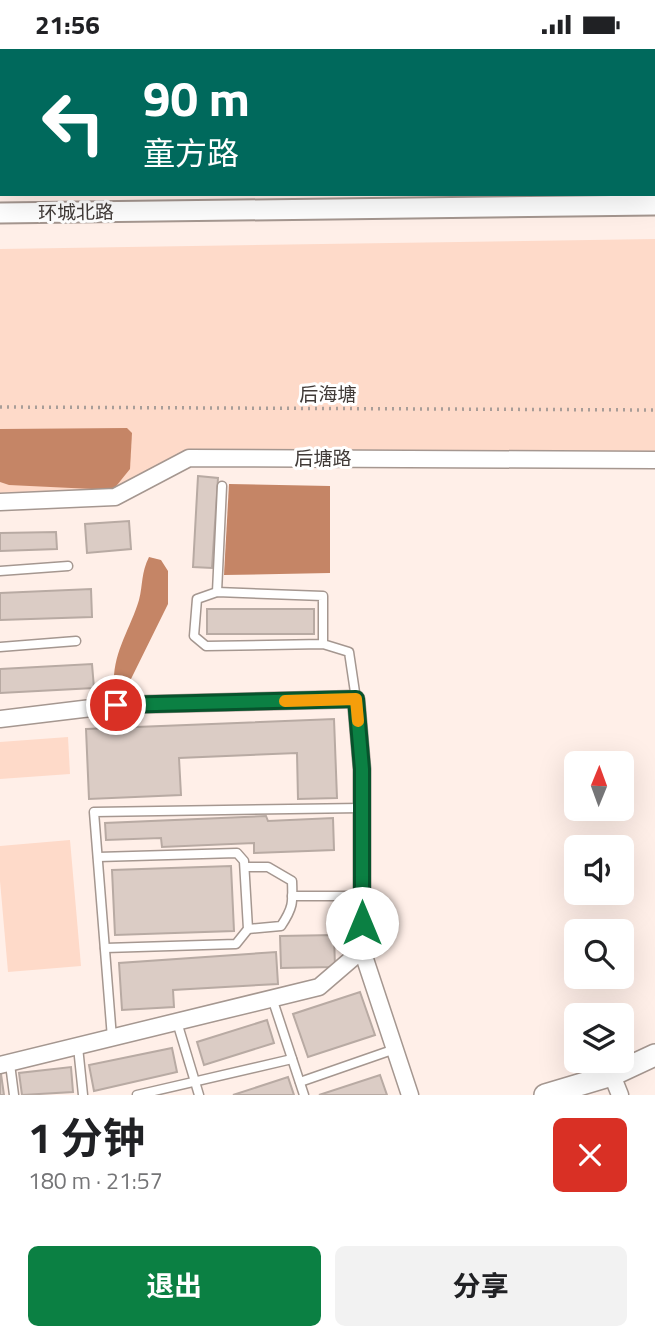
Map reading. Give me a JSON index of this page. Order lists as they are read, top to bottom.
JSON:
{
  "streets": {
    "street": ["环城北路", "后塘路"],
    "path": ["后海塘"]
  },
  "north": "top",
  "page": {
    "status": "21:56",
    "turn": ["90 m", "童方路"],
    "heading": ["1 分钟", "180 m · 21:57"],
    "buttons": ["退出", "分享"]
  }
}
